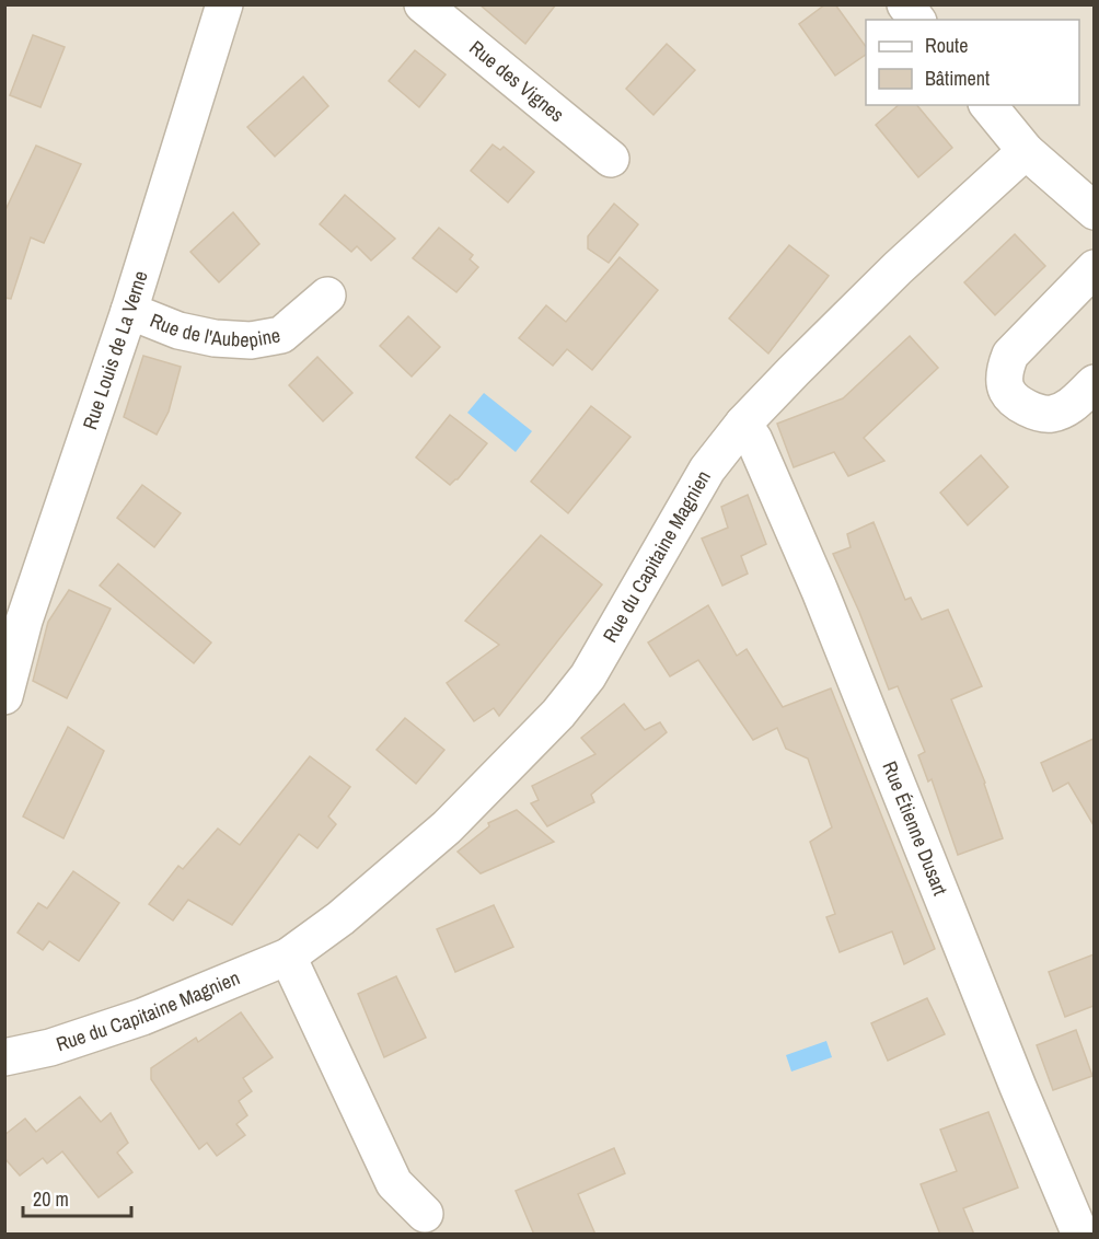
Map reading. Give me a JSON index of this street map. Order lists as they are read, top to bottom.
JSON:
{
  "streets": {
    "street": [
      "Rue des Vignes",
      "Rue de l'Aubepine",
      "Rue Louis de La Verne",
      "Rue du Capitaine Magnien",
      "Rue Étienne Dusart"
    ]
  },
  "crossings": [
    ["Rue de l'Aubepine", "Rue Louis de La Verne"],
    ["Rue du Capitaine Magnien", "Rue Étienne Dusart"]
  ],
  "legend": ["Route", "Bâtiment"],
  "scale_bar": "20 m"
}
